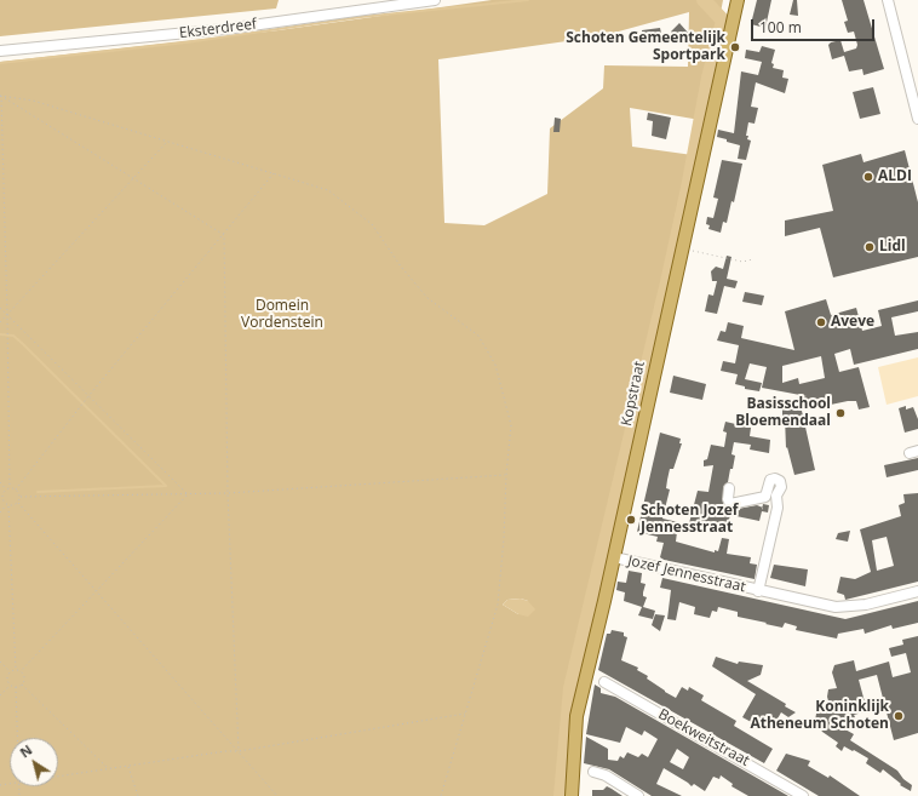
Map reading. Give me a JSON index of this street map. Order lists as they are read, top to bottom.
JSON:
{
  "streets": {
    "main road": ["Kopstraat"],
    "street": ["Eksterdreef", "Jozef Jennesstraat", "Boekweitstraat"]
  },
  "crossings": [
    ["Kopstraat", "Jozef Jennesstraat"]
  ],
  "parks": ["Domein Vordenstein"],
  "places": [
    "Schoten Gemeentelijk Sportpark",
    "ALDI",
    "Lidl",
    "Aveve",
    "Basisschool Bloemendaal",
    "Schoten Jozef Jennesstraat",
    "Koninklijk Atheneum Schoten"
  ],
  "scale_bar": "100 m",
  "north": "top left"
}
